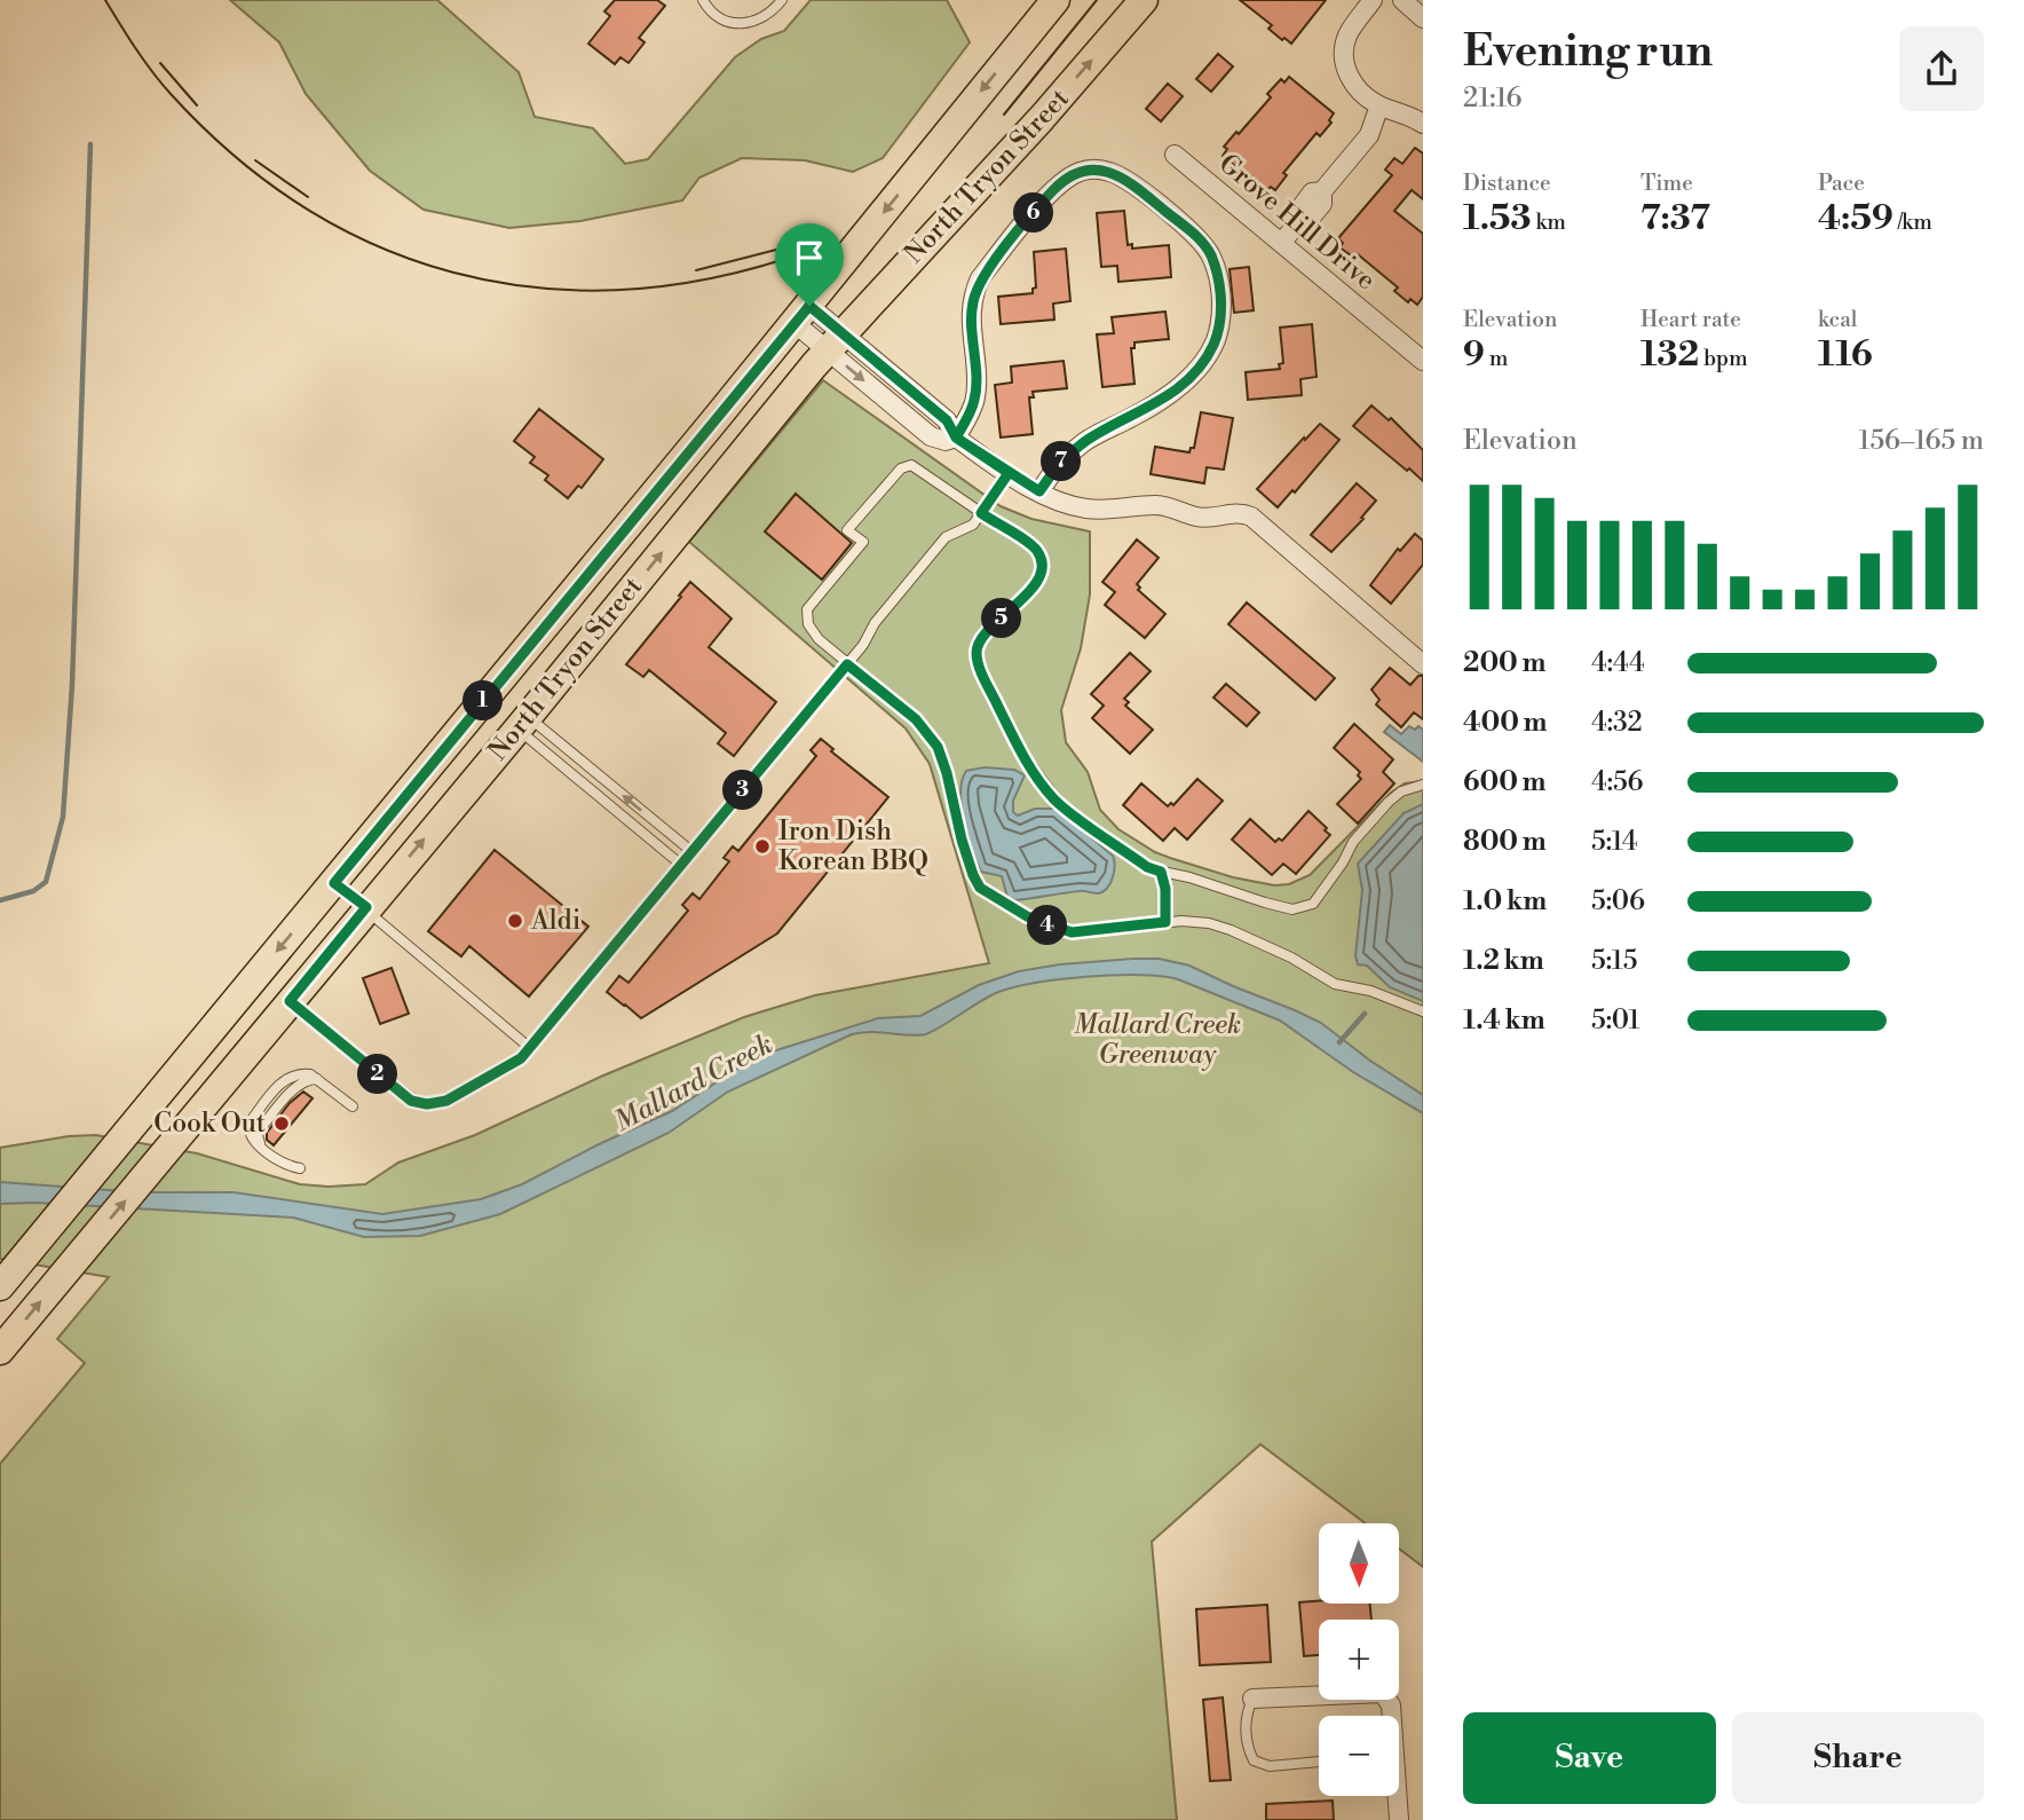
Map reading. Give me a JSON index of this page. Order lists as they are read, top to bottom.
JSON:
{
  "streets": {
    "main road": ["North Tryon Street"],
    "street": ["Grove Hill Drive"]
  },
  "water": ["Mallard Creek"],
  "parks": ["Mallard Creek Greenway"],
  "places": ["Iron Dish Korean BBQ", "Aldi", "Cook Out"],
  "north": "bottom",
  "page": {
    "heading": ["Evening run", "21:16"],
    "stats": [
      ["Distance", "1.53 km"],
      ["Time", "7:37"],
      ["Pace", "4:59 /km"],
      ["Elevation", "9 m"],
      ["Heart rate", "132 bpm"],
      ["kcal", "116"]
    ],
    "pins": [
      "6",
      "7",
      "5",
      "1",
      "3",
      "4",
      "2"
    ],
    "chart": ["Elevation", "156–165 m"],
    "list": [
      {
        "name": "200 m",
        "note": "4:44"
      },
      {
        "name": "400 m",
        "note": "4:32"
      },
      {
        "name": "600 m",
        "note": "4:56"
      },
      {
        "name": "800 m",
        "note": "5:14"
      },
      {
        "name": "1.0 km",
        "note": "5:06"
      },
      {
        "name": "1.2 km",
        "note": "5:15"
      },
      {
        "name": "1.4 km",
        "note": "5:01"
      }
    ],
    "map_buttons": ["+", "−"],
    "buttons": ["Save", "Share"]
  }
}
